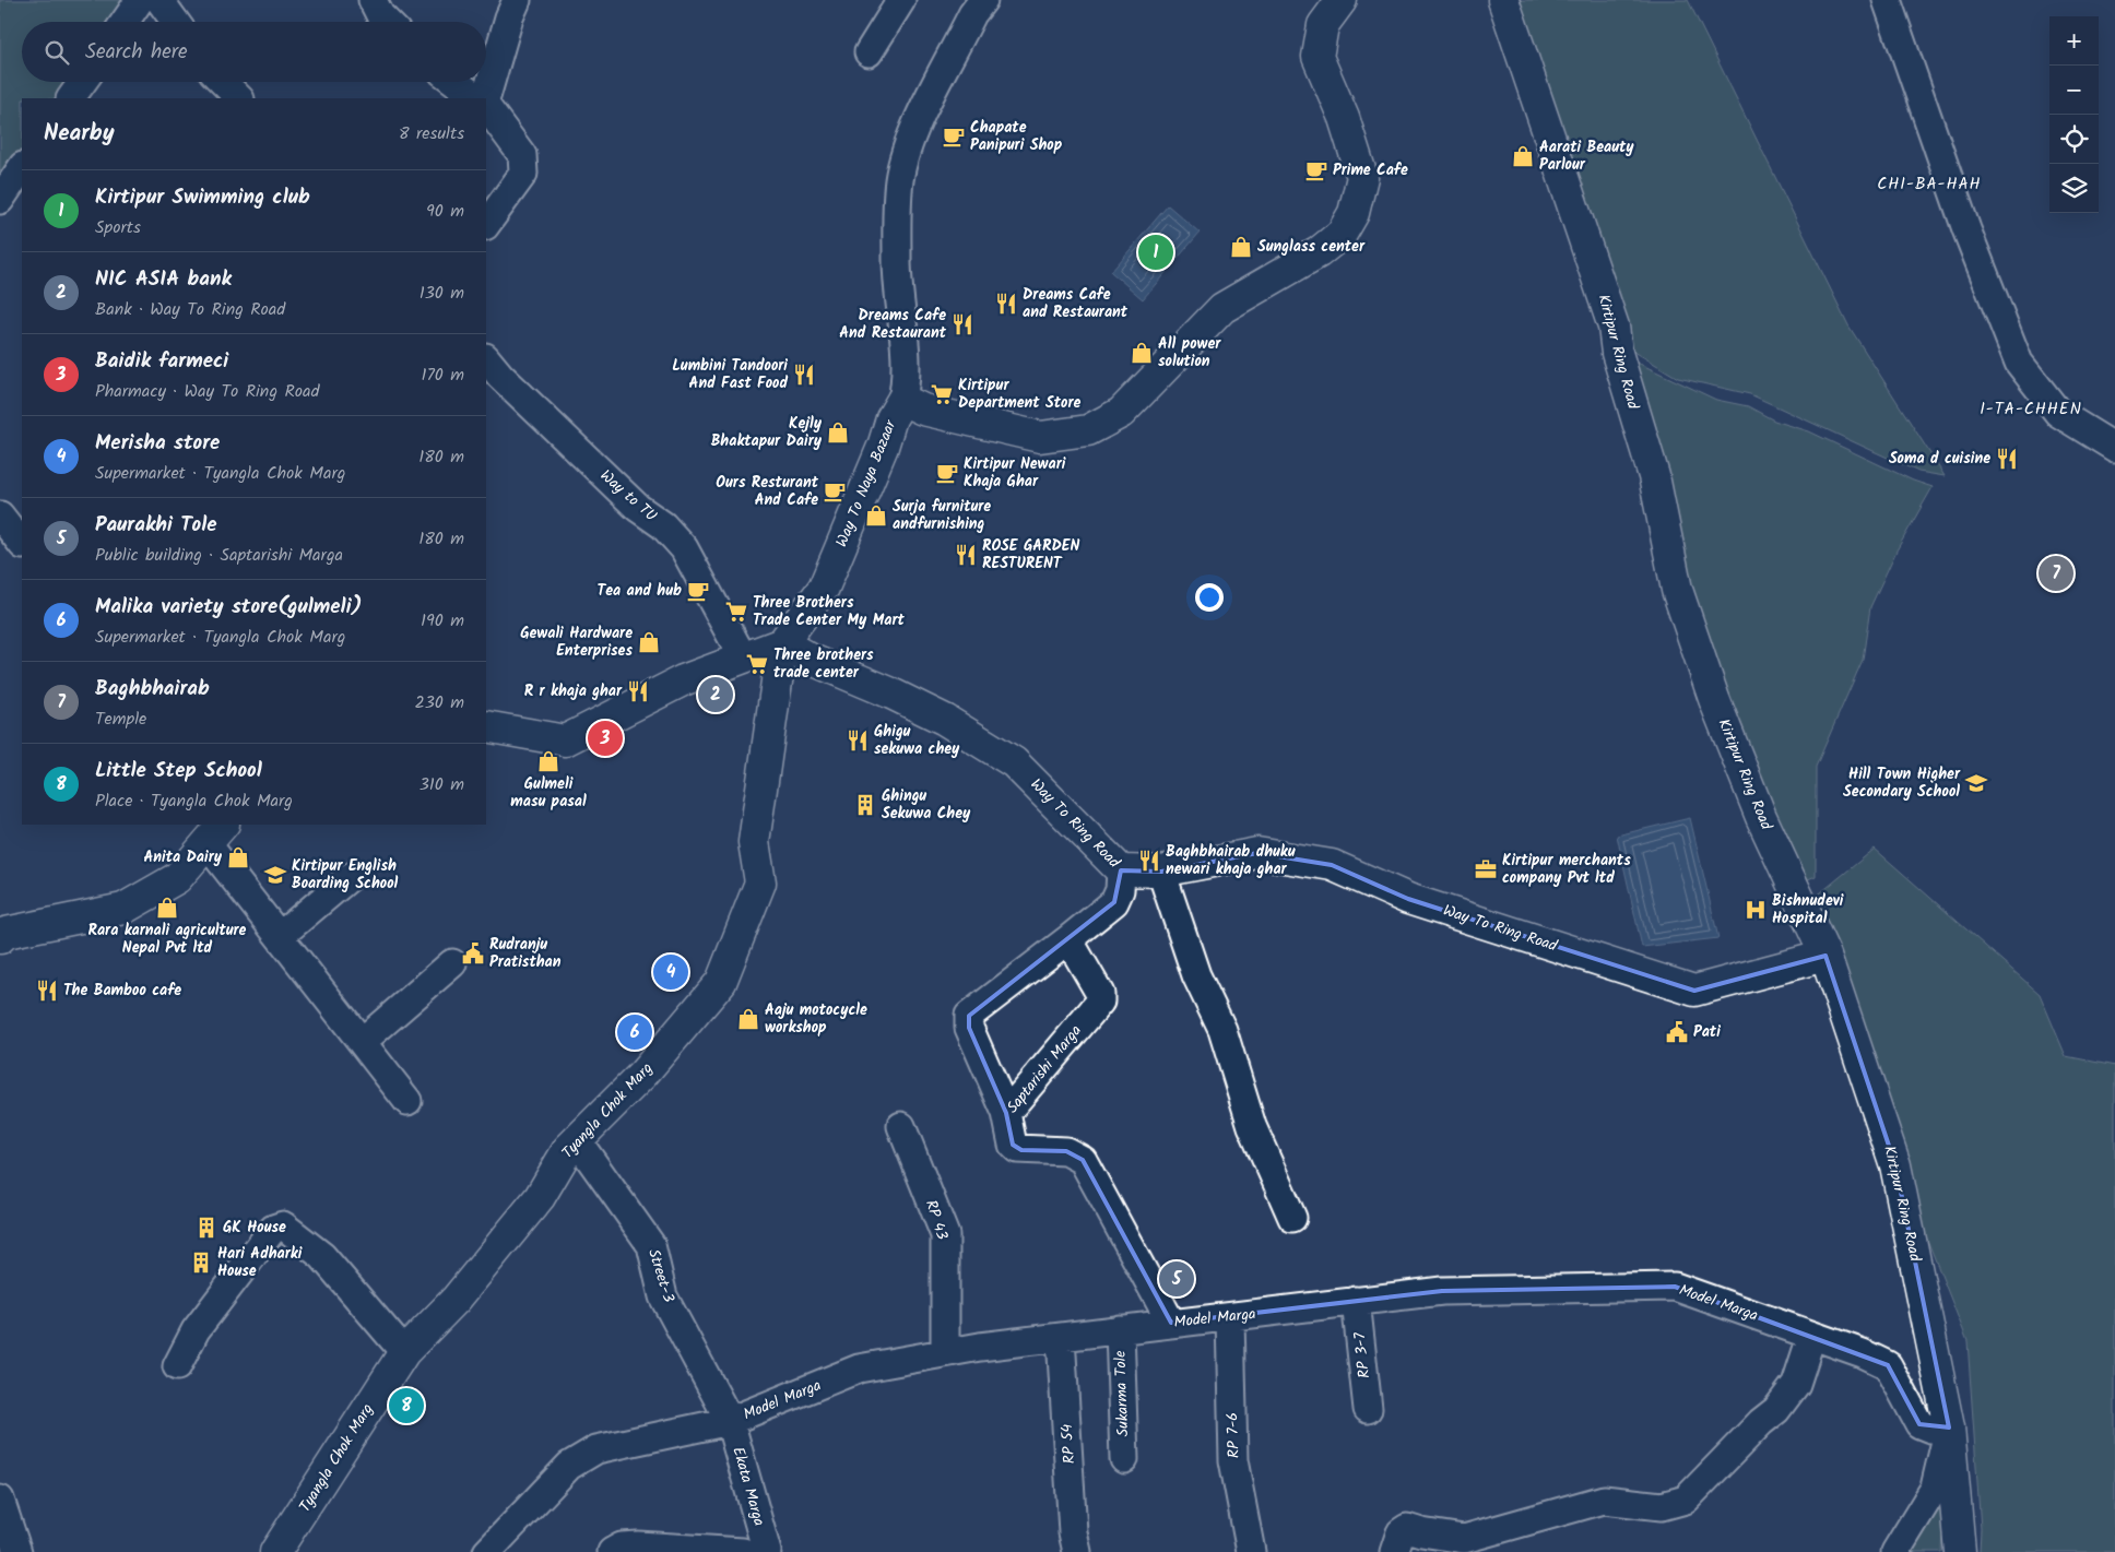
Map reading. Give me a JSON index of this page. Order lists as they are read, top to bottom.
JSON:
{
  "streets": {
    "street": [
      "Kirtipur Ring Road",
      "Way To Naya Bazaar",
      "Way to TU",
      "Way To Ring Road",
      "Saptarishi Marga",
      "Tyangla Chok Marg",
      "RP 43",
      "Street-3",
      "Model Marga",
      "RP 3-7",
      "Sukarma Tole",
      "RP 7-6",
      "RP 54",
      "Ekata Marga"
    ]
  },
  "crossings": [
    ["Kirtipur Ring Road", "Way To Ring Road"],
    ["Kirtipur Ring Road", "Model Marga"],
    ["Way To Naya Bazaar", "Way To Ring Road"],
    ["Way To Naya Bazaar", "Tyangla Chok Marg"],
    ["Way To Ring Road", "Tyangla Chok Marg"],
    ["Saptarishi Marga", "Model Marga"],
    ["Tyangla Chok Marg", "Street-3"],
    ["RP 43", "Model Marga"],
    ["Street-3", "Model Marga"],
    ["Street-3", "Ekata Marga"],
    ["Model Marga", "RP 3-7"],
    ["Model Marga", "Sukarma Tole"],
    ["Model Marga", "RP 7-6"],
    ["Model Marga", "RP 54"],
    ["Model Marga", "Ekata Marga"]
  ],
  "districts": ["CHI-BA-HAH", "I-TA-CHHEN"],
  "places": {
    "cafe": [
      "Chapate Panipuri Shop",
      "Prime Cafe",
      "Kirtipur Newari Khaja Ghar",
      "Ours Resturant And Cafe",
      "Tea and hub"
    ],
    "shop": [
      "Aarati Beauty Parlour",
      "Sunglass center",
      "All power solution",
      "Kejly Bhaktapur Dairy",
      "Surja furniture andfurnishing",
      "Gewali Hardware Enterprises",
      "Gulmeli masu pasal",
      "Anita Dairy",
      "Rara karnali agriculture Nepal Pvt ltd",
      "Aaju motocycle workshop"
    ],
    "restaurant": [
      "Dreams Cafe and Restaurant",
      "Dreams Cafe And Restaurant",
      "Lumbini Tandoori And Fast Food",
      "Soma d cuisine",
      "ROSE GARDEN RESTURENT",
      "R r khaja ghar",
      "Ghigu sekuwa chey",
      "Baghbhairab dhuku newari khaja ghar",
      "The Bamboo cafe"
    ],
    "supermarket": ["Kirtipur Department Store", "Three Brothers Trade Center My Mart", "Three brothers trade center"],
    "school or university": ["Hill Town Higher Secondary School", "Kirtipur English Boarding School"],
    "building": ["Ghingu Sekuwa Chey", "GK House", "Hari Adharki House"],
    "office": ["Kirtipur merchants company Pvt ltd"],
    "hospital": ["Bishnudevi Hospital"],
    "public building": ["Rudranju Pratisthan", "Pati"]
  },
  "page": {
    "map_buttons": ["+", "−"],
    "search": "Search here",
    "heading": ["Nearby", "8 results"],
    "list": [
      {
        "mark": "1",
        "name": "Kirtipur Swimming club",
        "note": "Sports",
        "value": "90 m"
      },
      {
        "mark": "2",
        "name": "NIC ASIA bank",
        "note": "Bank · Way To Ring Road",
        "value": "130 m"
      },
      {
        "mark": "3",
        "name": "Baidik farmeci",
        "note": "Pharmacy · Way To Ring Road",
        "value": "170 m"
      },
      {
        "mark": "4",
        "name": "Merisha store",
        "note": "Supermarket · Tyangla Chok Marg",
        "value": "180 m"
      },
      {
        "mark": "5",
        "name": "Paurakhi Tole",
        "note": "Public building · Saptarishi Marga",
        "value": "180 m"
      },
      {
        "mark": "6",
        "name": "Malika variety store(gulmeli)",
        "note": "Supermarket · Tyangla Chok Marg",
        "value": "190 m"
      },
      {
        "mark": "7",
        "name": "Baghbhairab",
        "note": "Temple",
        "value": "230 m"
      },
      {
        "mark": "8",
        "name": "Little Step School",
        "note": "Place · Tyangla Chok Marg",
        "value": "310 m"
      }
    ],
    "pins": [
      "1",
      "7",
      "2",
      "3",
      "4",
      "6",
      "5",
      "8"
    ]
  }
}
